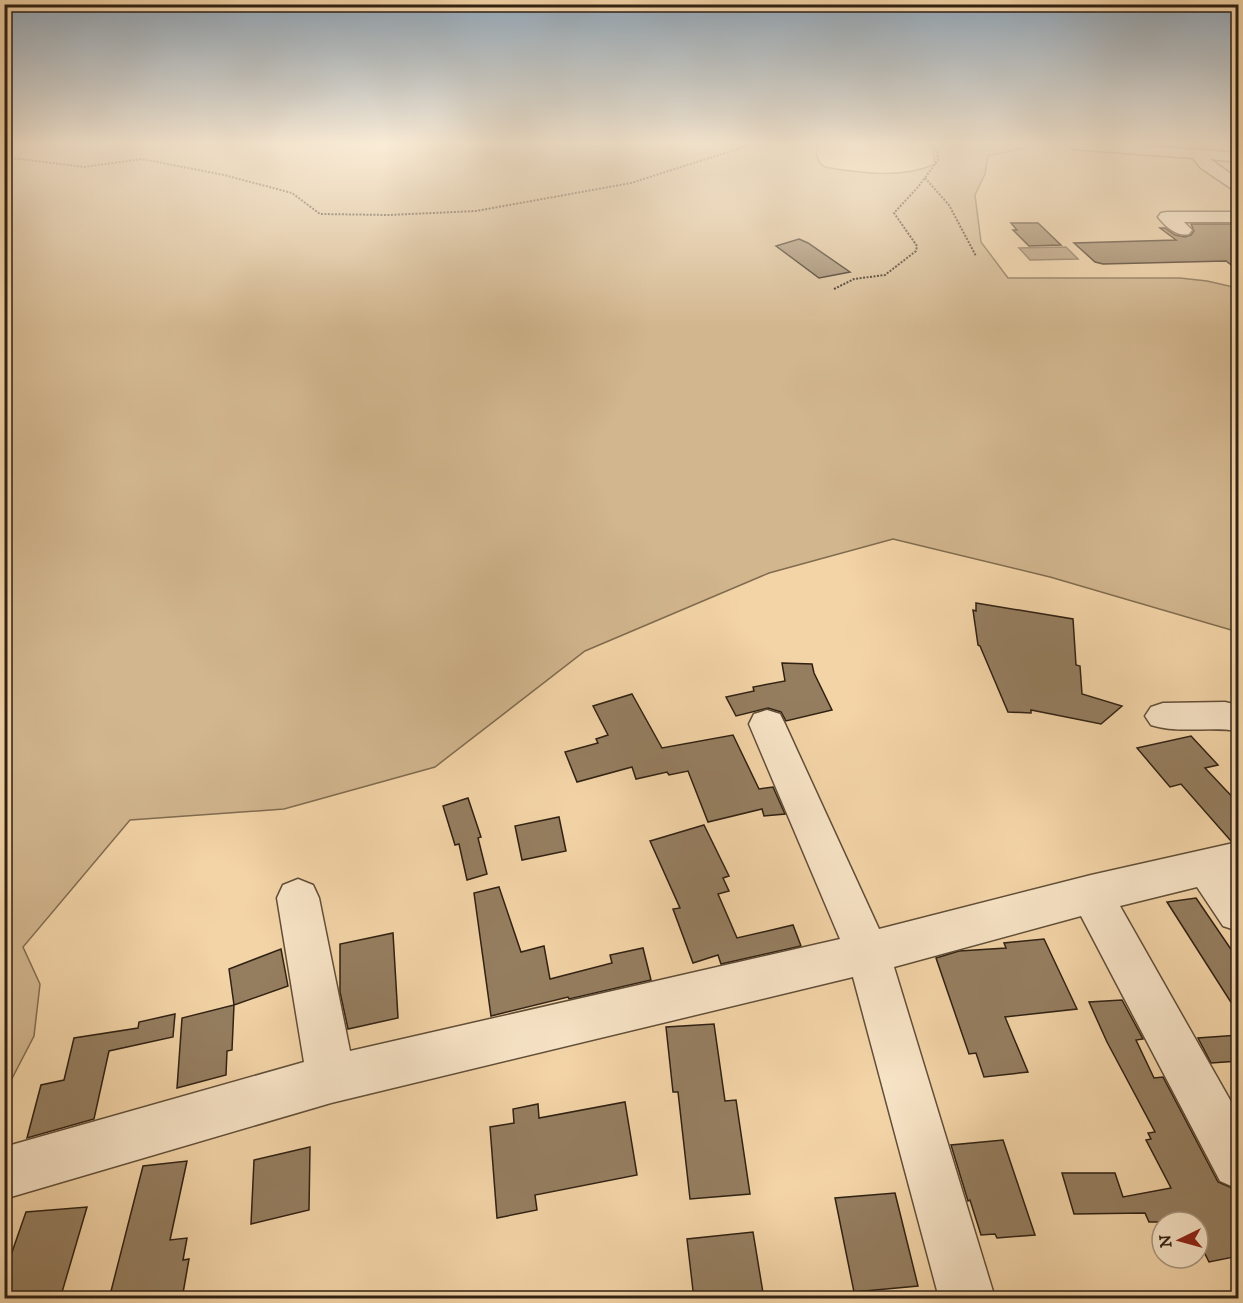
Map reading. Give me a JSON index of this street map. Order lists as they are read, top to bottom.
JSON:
{
  "north": "left"
}
